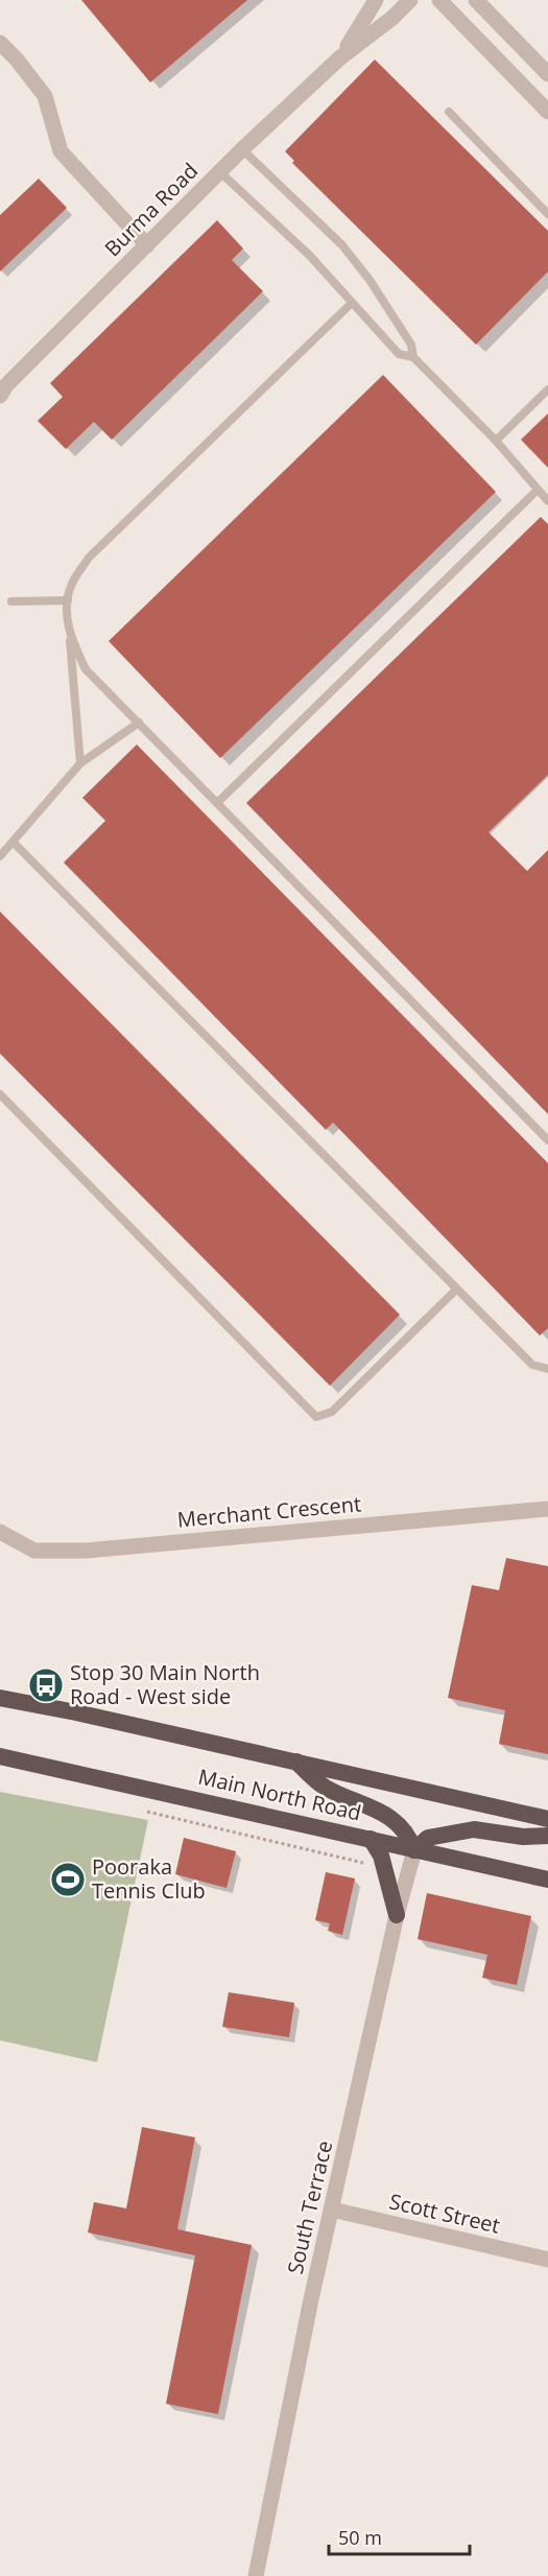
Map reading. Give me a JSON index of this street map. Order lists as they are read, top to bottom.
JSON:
{
  "streets": {
    "highway": ["Main North Road"],
    "street": [
      "Burma Road",
      "Merchant Crescent",
      "South Terrace",
      "Scott Street"
    ]
  },
  "crossings": [
    ["Main North Road", "South Terrace"],
    ["South Terrace", "Scott Street"]
  ],
  "places": {
    "bus stop": ["Stop 30 Main North Road - West side"],
    "sports": ["Pooraka Tennis Club"]
  },
  "scale_bar": "50 m"
}
